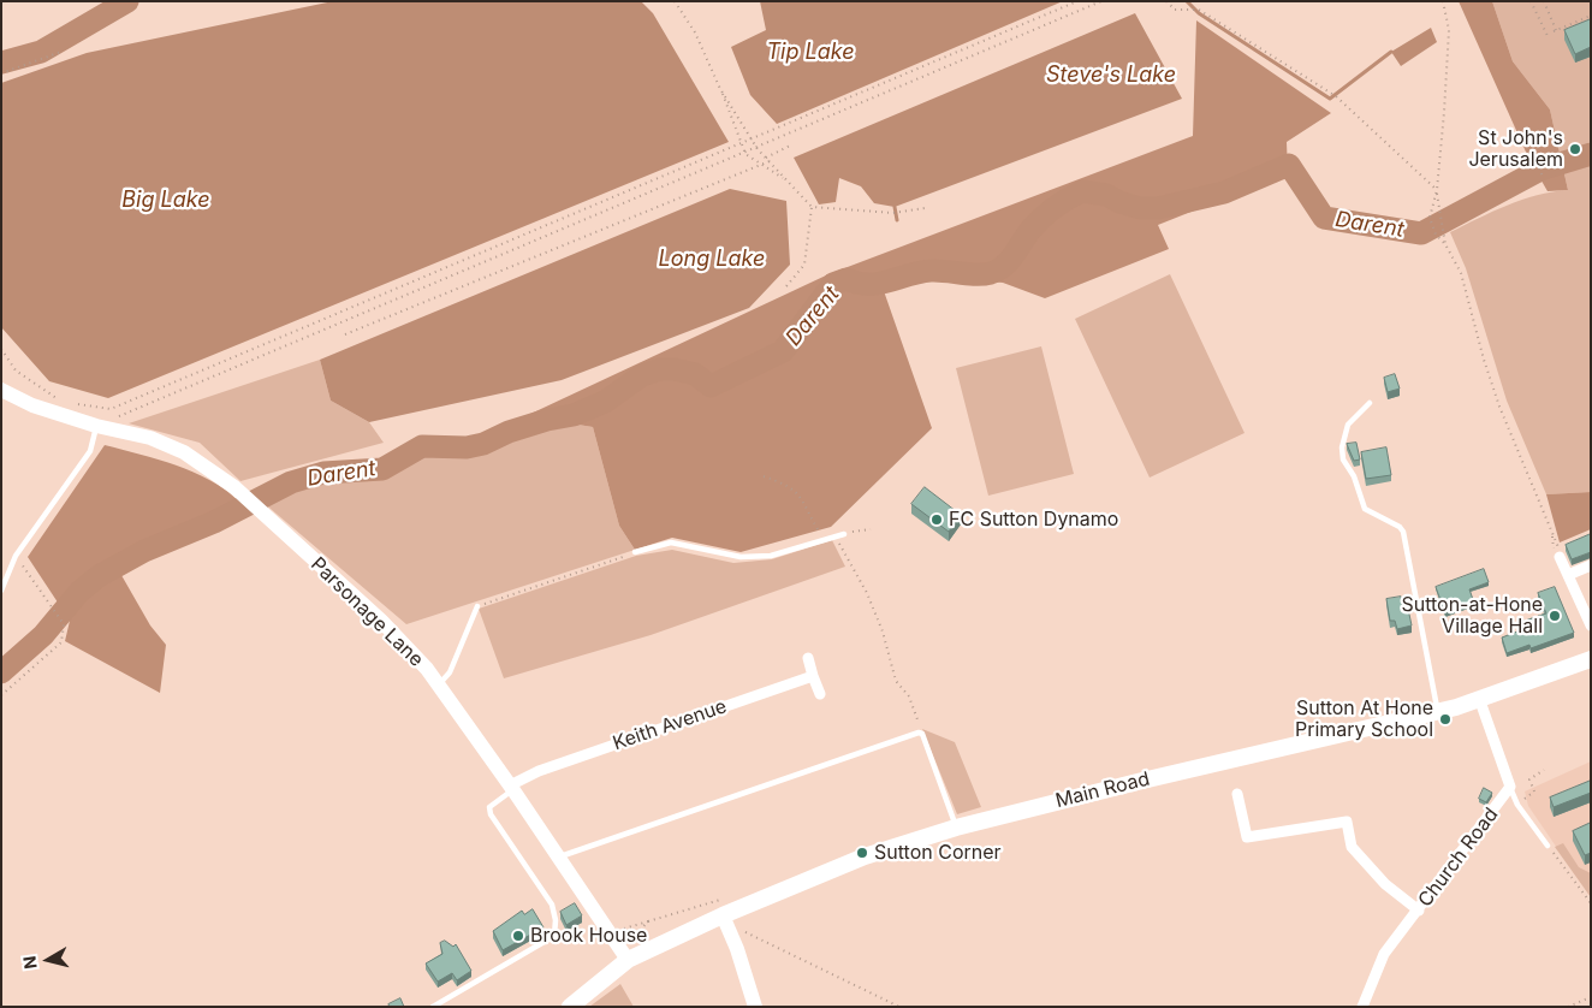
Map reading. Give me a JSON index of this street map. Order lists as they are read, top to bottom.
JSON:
{
  "streets": {
    "main road": ["Main Road"],
    "street": ["Parsonage Lane", "Keith Avenue", "Church Road"]
  },
  "crossings": [
    ["Parsonage Lane", "Keith Avenue"],
    ["Parsonage Lane", "Main Road"],
    ["Main Road", "Church Road"]
  ],
  "water": [
    "Tip Lake",
    "Steve's Lake",
    "Big Lake",
    "Darent",
    "Long Lake"
  ],
  "places": [
    "St John's Jerusalem",
    "FC Sutton Dynamo",
    "Sutton-at-Hone Village Hall",
    "Sutton At Hone Primary School",
    "Sutton Corner",
    "Brook House"
  ],
  "north": "left"
}
